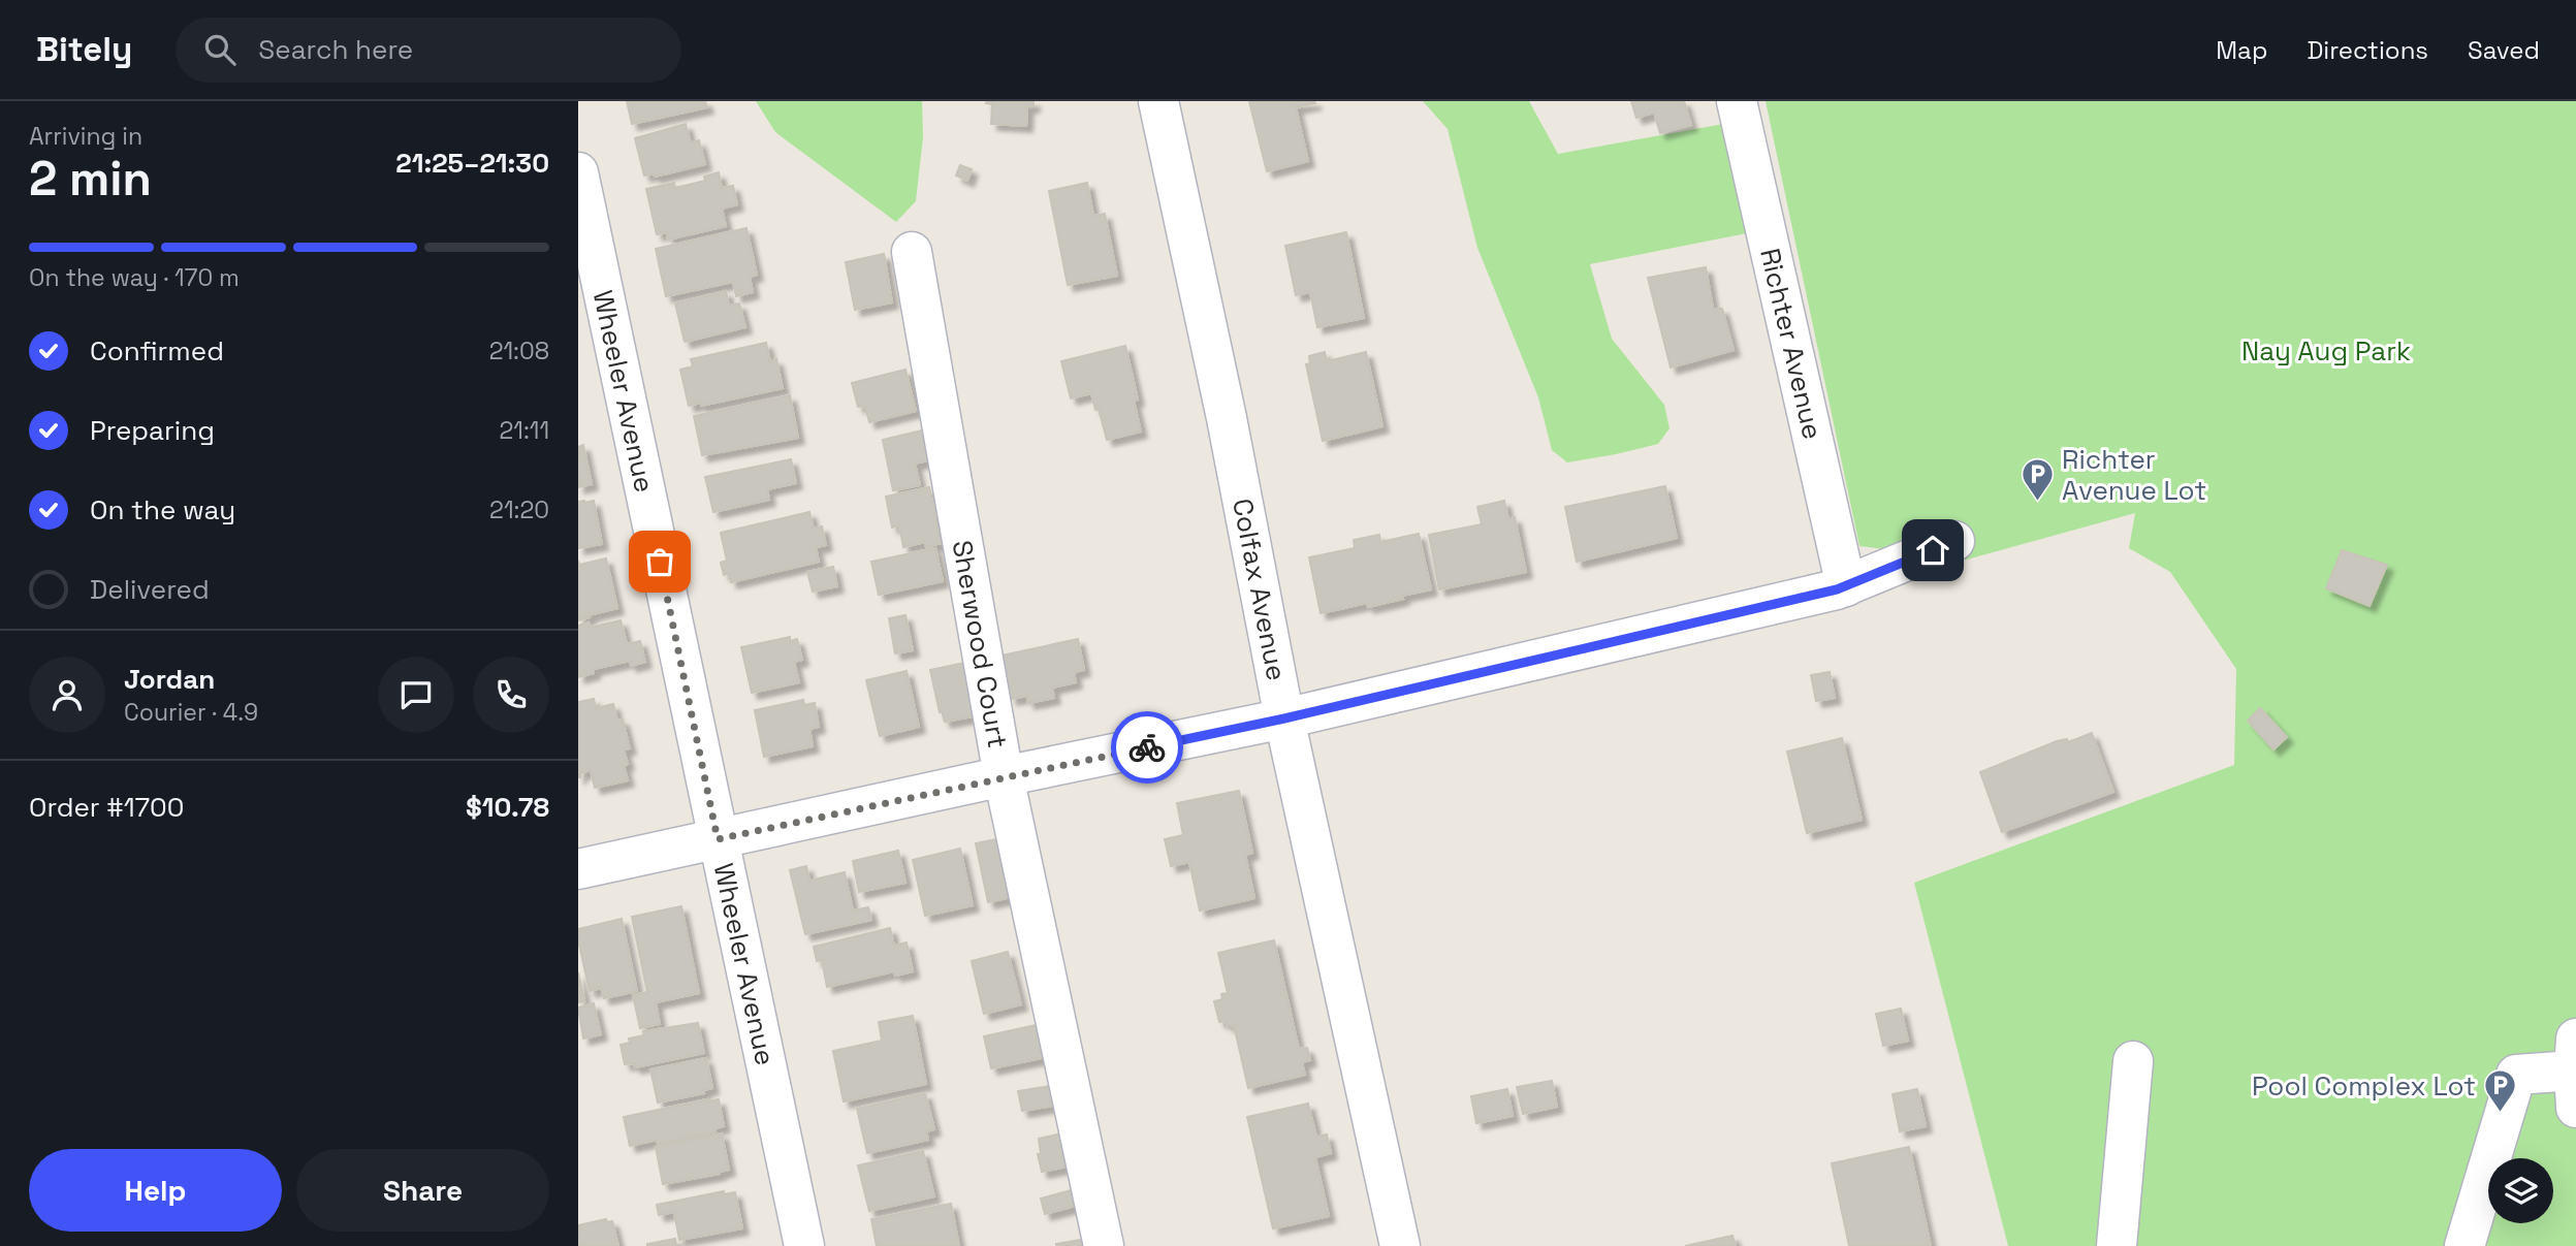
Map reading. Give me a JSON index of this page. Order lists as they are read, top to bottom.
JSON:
{
  "streets": {
    "street": [
      "Richter Avenue",
      "Wheeler Avenue",
      "Colfax Avenue",
      "Sherwood Court"
    ]
  },
  "parks": ["Nay Aug Park"],
  "places": {
    "parking": ["Richter Avenue Lot", "Pool Complex Lot"]
  },
  "page": {
    "header": "Bitely",
    "search": "Search here",
    "nav": ["Map", "Directions", "Saved"],
    "heading": ["2 min", "Arriving in", "21:25–21:30"],
    "panel": [
      "Jordan",
      "Courier · 4.9",
      "Order #1700",
      "$10.78"
    ],
    "bar": "On the way · 170 m",
    "list": [
      ["Confirmed", "21:08"],
      ["Preparing", "21:11"],
      ["On the way", "21:20"],
      "Delivered"
    ],
    "buttons": ["Help", "Share"]
  }
}
